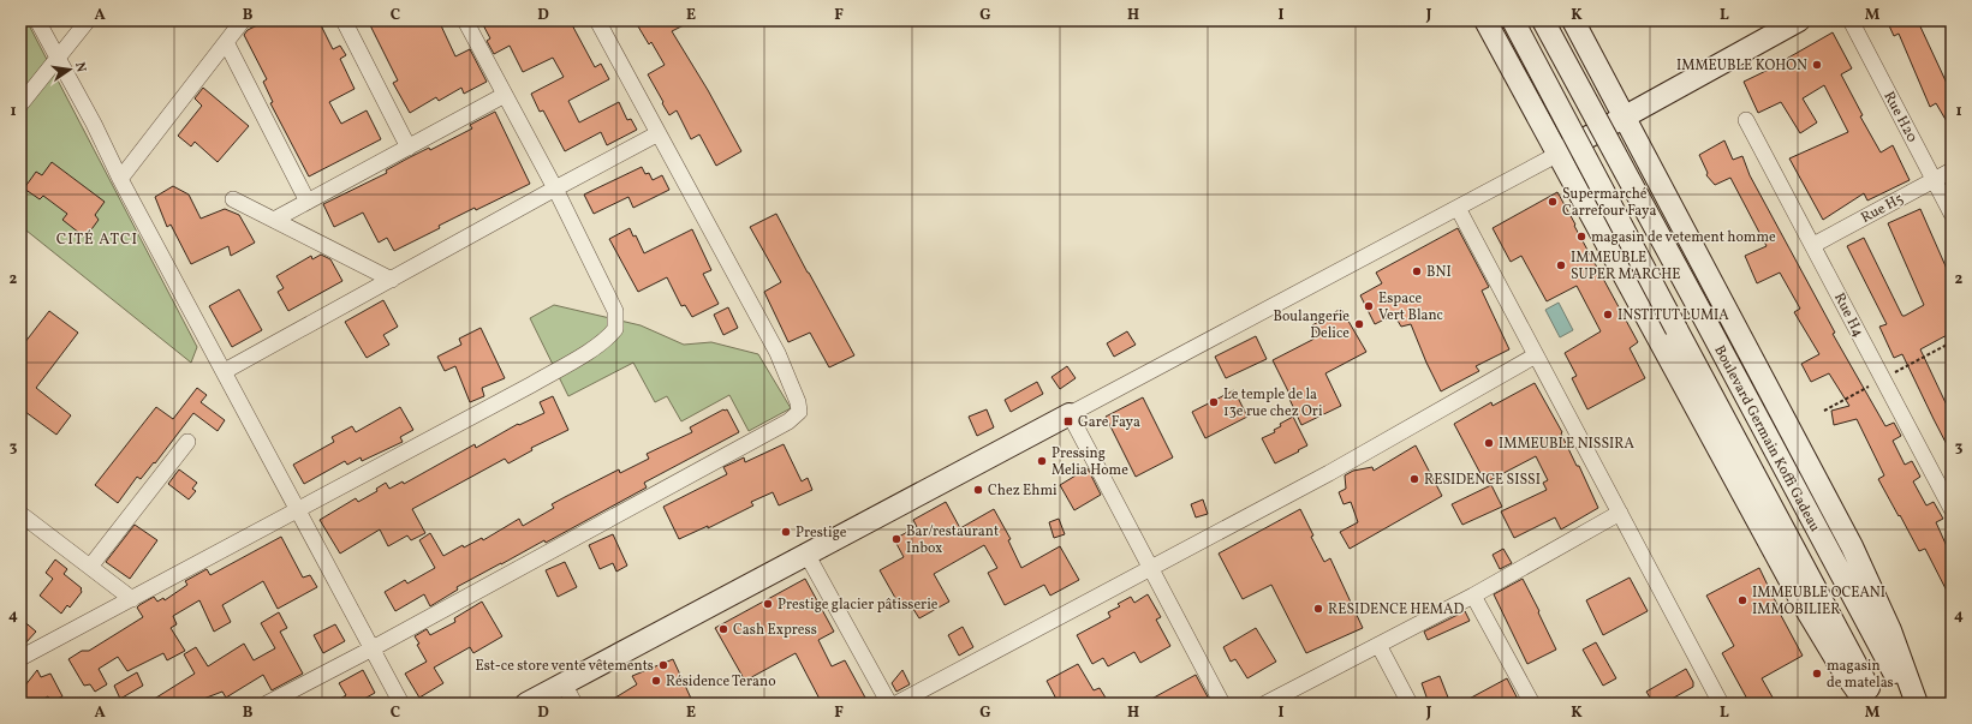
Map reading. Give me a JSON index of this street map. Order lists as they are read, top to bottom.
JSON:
{
  "streets": {
    "main road": ["Boulevard Germain Koffi Gadeau"],
    "street": ["Rue H20", "Rue H5", "Rue H4"]
  },
  "crossings": [
    ["Rue H20", "Rue H5"],
    ["Rue H5", "Rue H4"]
  ],
  "districts": ["CITÉ ATCI"],
  "places": {
    "other": [
      "IMMEUBLE KOHON",
      "Supermarché Carrefour Faya",
      "magasin de vetement homme",
      "IMMEUBLE SUPER MARCHE",
      "BNI",
      "Espace Vert Blanc",
      "INSTITUT LUMIA",
      "Boulangerie Delice",
      "Le temple de la 13e rue chez Ori",
      "IMMEUBLE NISSIRA",
      "Pressing Melia Home",
      "RESIDENCE SISSI",
      "Chez Ehmi",
      "Prestige",
      "Bar/restaurant Inbox",
      "IMMEUBLE OCEANI IMMOBILIER",
      "Prestige glacier pâtisserie",
      "RESIDENCE HEMAD",
      "Cash Express",
      "Est-ce store vente vêtements",
      "magasin de matelas",
      "Résidence Terano"
    ],
    "transit": ["Gare Faya"]
  },
  "north": "right",
  "grid": {
    "columns": [
      "A",
      "B",
      "C",
      "D",
      "E",
      "F",
      "G",
      "H",
      "I",
      "J",
      "K",
      "L",
      "M"
    ],
    "rows": [
      "1",
      "2",
      "3",
      "4"
    ]
  }
}
